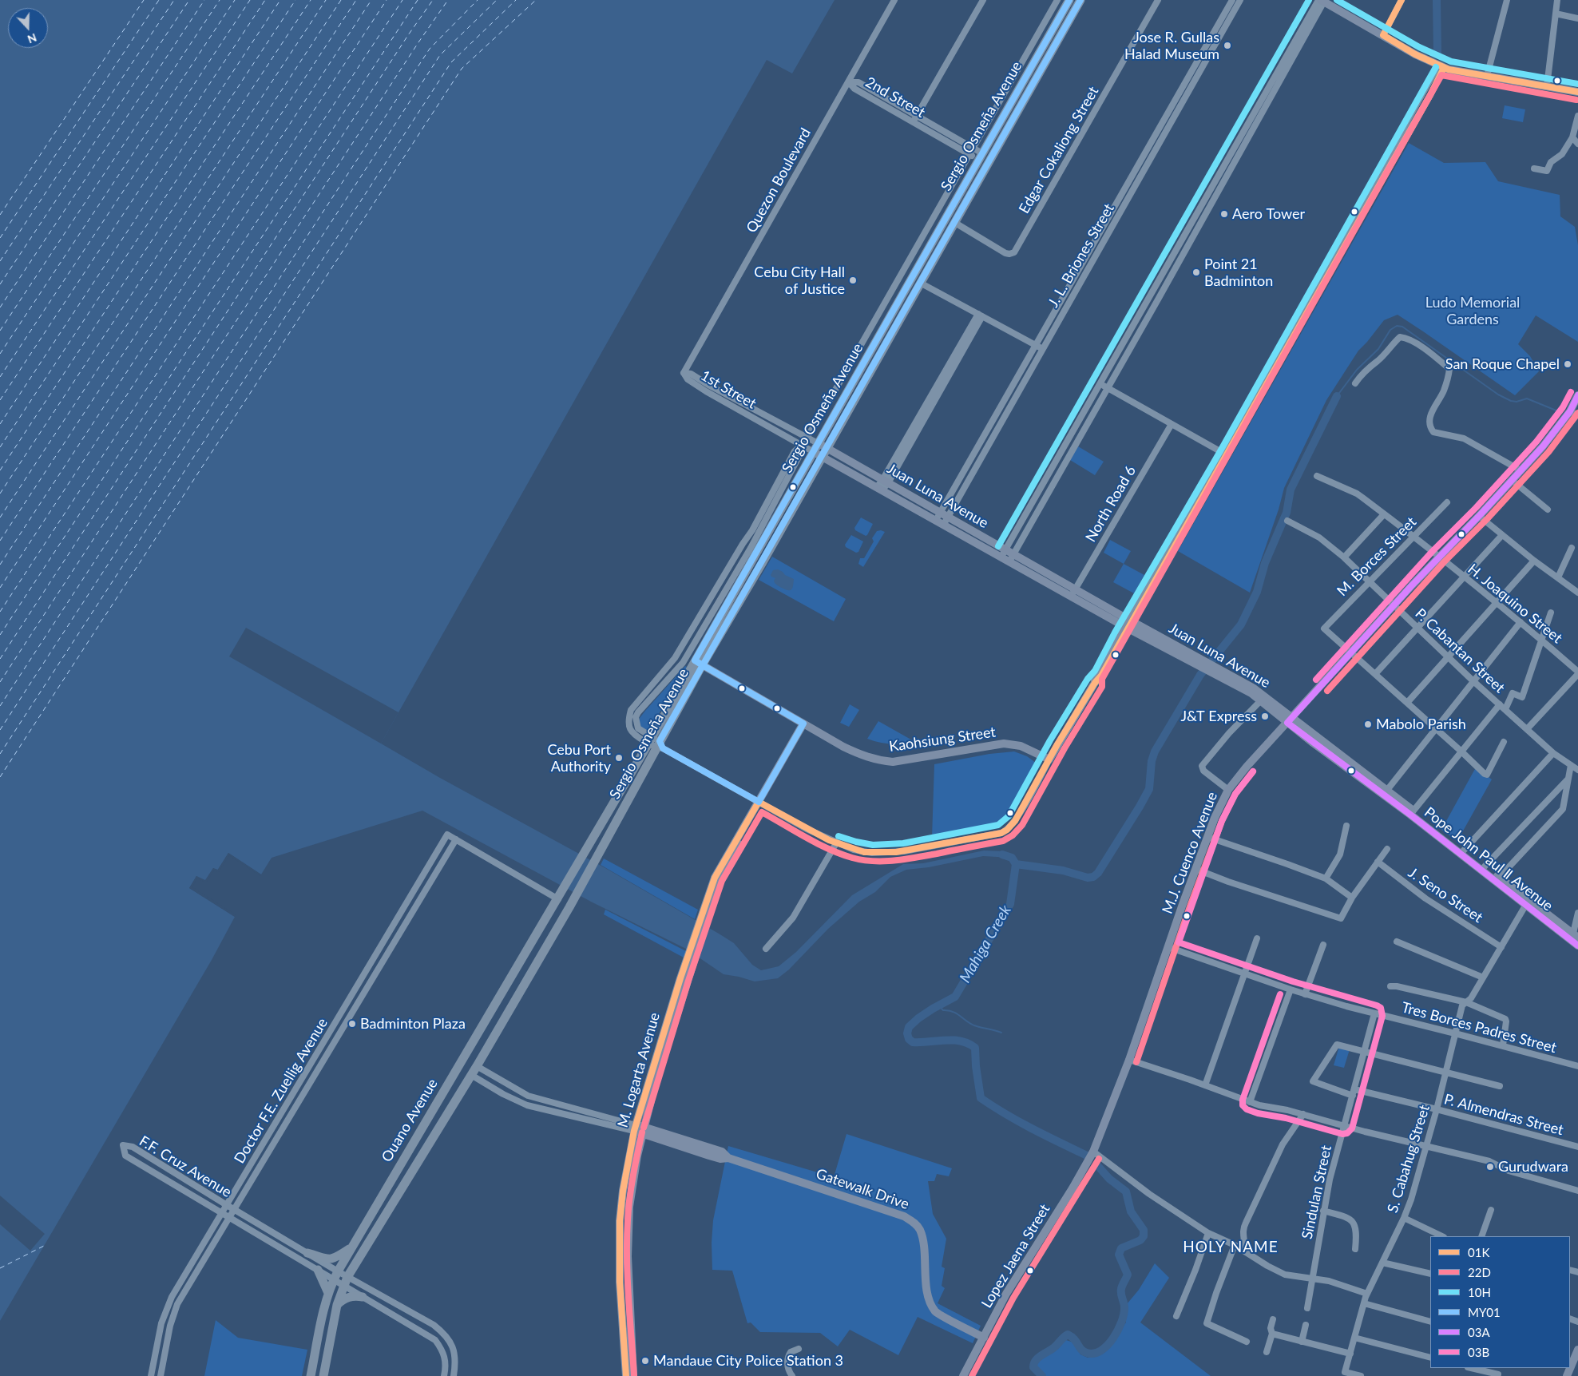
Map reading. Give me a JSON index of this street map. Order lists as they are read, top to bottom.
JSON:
{
  "streets": {
    "highway": ["Sergio Osmeña Avenue", "Ouano Avenue"],
    "main road": [
      "Juan Luna Avenue",
      "Kaohsiung Street",
      "M.J. Cuenco Avenue",
      "Pope John Paul Ⅱ Avenue",
      "M. Logarta Avenue",
      "Gatewalk Drive",
      "Lopez Jaena Street"
    ],
    "street": [
      "2nd Street",
      "Edgar Cokaliong Street",
      "Quezon Boulevard",
      "J. L. Briones Street",
      "1st Street",
      "North Road 6",
      "M. Borces Street",
      "H. Joaquino Street",
      "P. Cabantan Street",
      "J. Seno Street",
      "Tres Borces Padres Street",
      "Doctor F.E. Zuellig Avenue",
      "P. Almendras Street",
      "S. Cabahug Street",
      "F.F. Cruz Avenue",
      "Sindulan Street"
    ]
  },
  "crossings": [
    ["2nd Street", "Sergio Osmeña Avenue"],
    ["2nd Street", "Quezon Boulevard"],
    ["Sergio Osmeña Avenue", "Edgar Cokaliong Street"],
    ["Sergio Osmeña Avenue", "1st Street"],
    ["Sergio Osmeña Avenue", "Juan Luna Avenue"],
    ["Sergio Osmeña Avenue", "Kaohsiung Street"],
    ["Sergio Osmeña Avenue", "Ouano Avenue"],
    ["Quezon Boulevard", "1st Street"],
    ["J. L. Briones Street", "Juan Luna Avenue"],
    ["1st Street", "Juan Luna Avenue"],
    ["Juan Luna Avenue", "North Road 6"],
    ["Juan Luna Avenue", "M.J. Cuenco Avenue"],
    ["Juan Luna Avenue", "Pope John Paul Ⅱ Avenue"],
    ["M. Borces Street", "H. Joaquino Street"],
    ["M. Borces Street", "P. Cabantan Street"],
    ["M. Borces Street", "M.J. Cuenco Avenue"],
    ["H. Joaquino Street", "M.J. Cuenco Avenue"],
    ["P. Cabantan Street", "M.J. Cuenco Avenue"],
    ["Kaohsiung Street", "M. Logarta Avenue"],
    ["M.J. Cuenco Avenue", "Pope John Paul Ⅱ Avenue"],
    ["M.J. Cuenco Avenue", "Tres Borces Padres Street"],
    ["M.J. Cuenco Avenue", "Lopez Jaena Street"],
    ["Pope John Paul Ⅱ Avenue", "S. Cabahug Street"],
    ["J. Seno Street", "S. Cabahug Street"],
    ["Tres Borces Padres Street", "S. Cabahug Street"],
    ["Tres Borces Padres Street", "Sindulan Street"],
    ["M. Logarta Avenue", "Gatewalk Drive"],
    ["Doctor F.E. Zuellig Avenue", "F.F. Cruz Avenue"],
    ["P. Almendras Street", "S. Cabahug Street"],
    ["P. Almendras Street", "Sindulan Street"],
    ["Ouano Avenue", "F.F. Cruz Avenue"],
    ["Gatewalk Drive", "Lopez Jaena Street"]
  ],
  "districts": ["HOLY NAME"],
  "water": ["Mahiga Creek"],
  "parks": ["Ludo Memorial Gardens"],
  "places": [
    "Jose R. Gullas Halad Museum",
    "Aero Tower",
    "Point 21 Badminton",
    "Cebu City Hall of Justice",
    "San Roque Chapel",
    "J&T Express",
    "Mabolo Parish",
    "Cebu Port Authority",
    "Badminton Plaza",
    "Gurudwara",
    "Mandaue City Police Station 3"
  ],
  "lines": [
    "transit line 01K",
    "transit line 10H",
    "transit line MY01",
    "transit line 22D",
    "transit line 03B",
    "transit line 03A"
  ],
  "legend": [
    "01K",
    "22D",
    "10H",
    "MY01",
    "03A",
    "03B"
  ],
  "north": "bottom"
}
